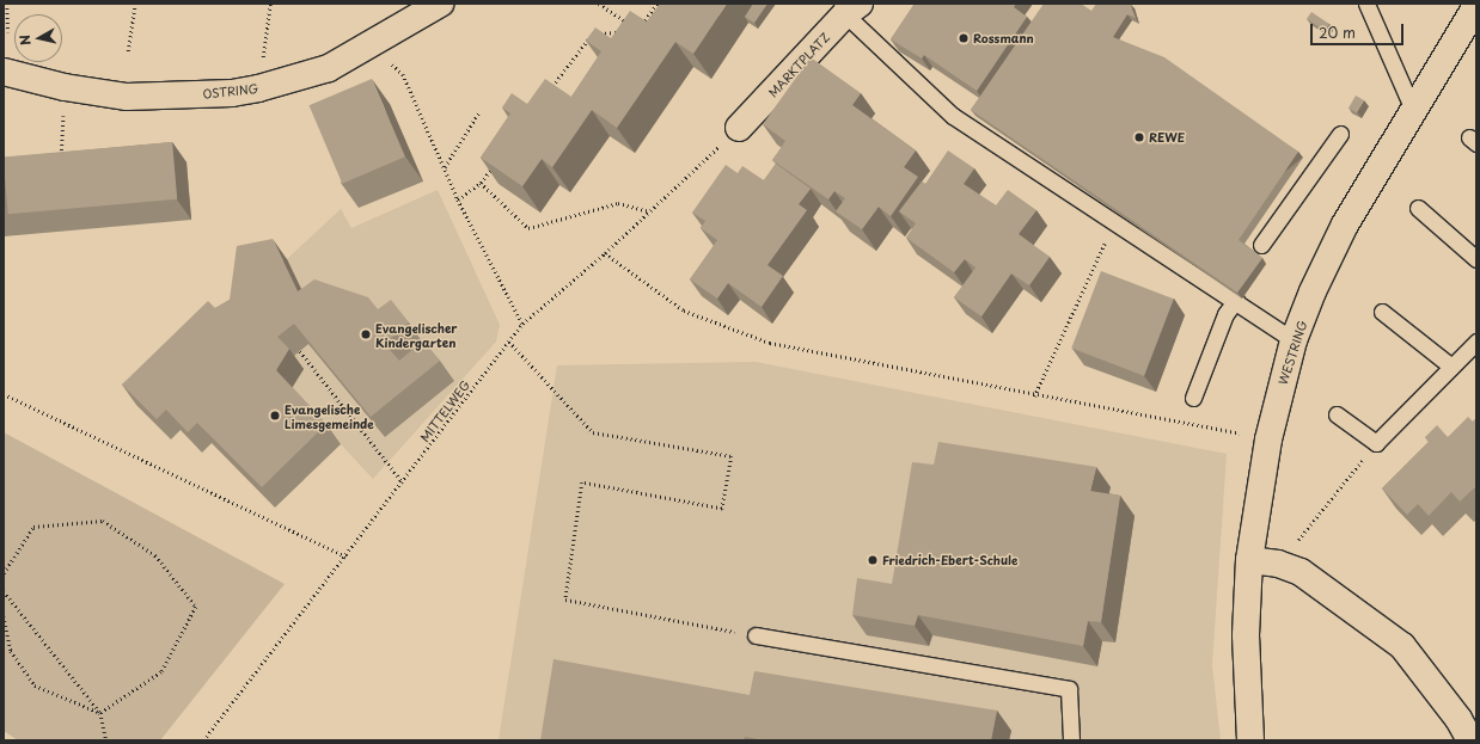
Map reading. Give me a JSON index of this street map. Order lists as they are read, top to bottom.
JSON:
{
  "streets": {
    "street": ["MARKTPLATZ", "OSTRING", "WESTRING"],
    "path": ["MITTELWEG"]
  },
  "crossings": [
    ["MARKTPLATZ", "MITTELWEG"]
  ],
  "places": [
    "Rossmann",
    "REWE",
    "Evangelischer Kindergarten",
    "Evangelische Limesgemeinde",
    "Friedrich-Ebert-Schule"
  ],
  "scale_bar": "20 m",
  "north": "left"
}
